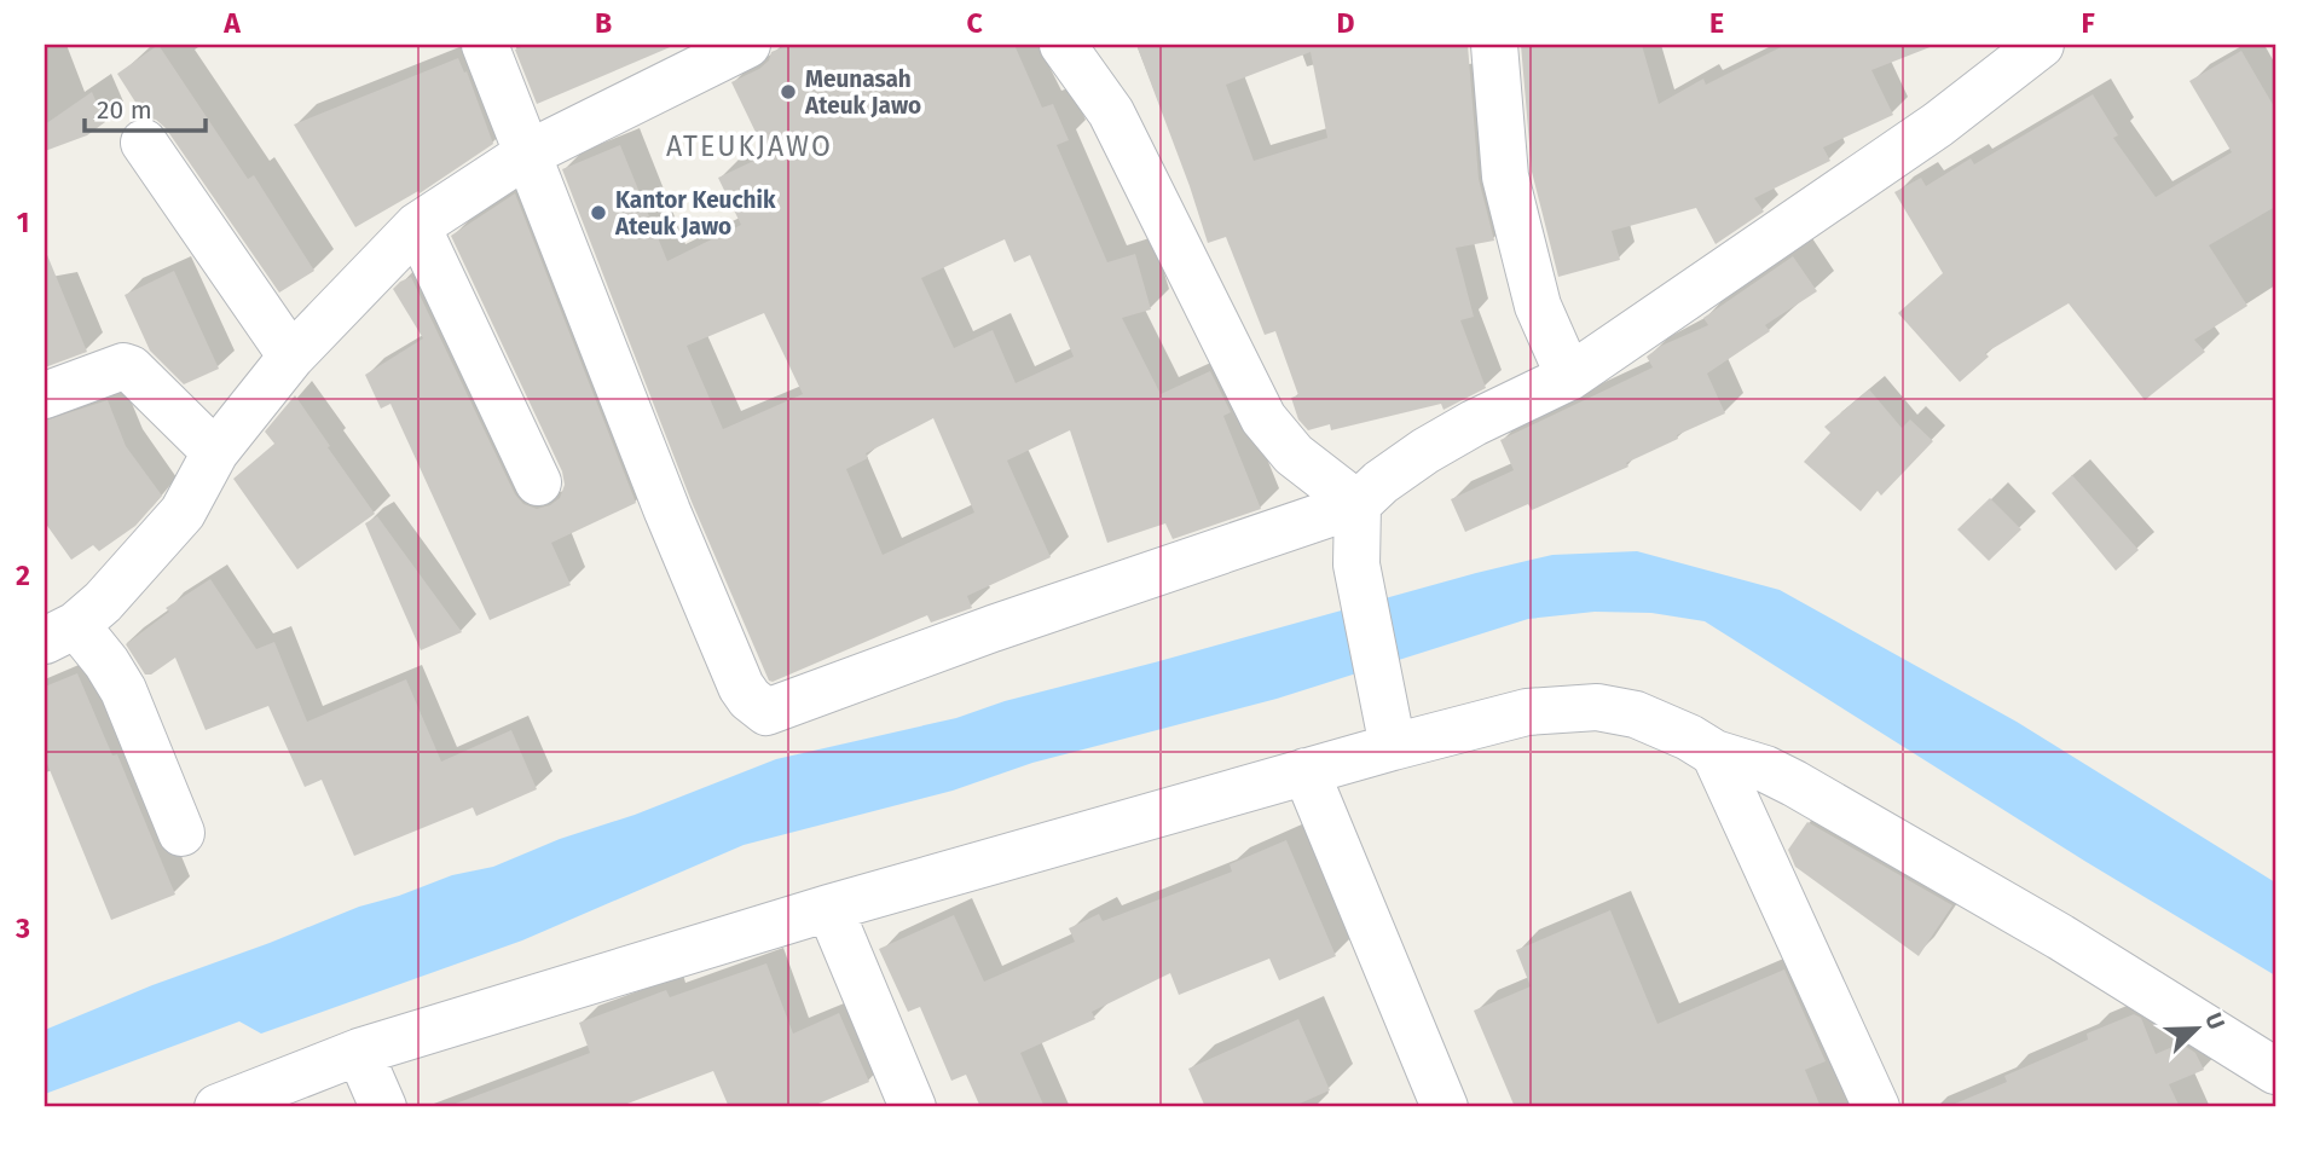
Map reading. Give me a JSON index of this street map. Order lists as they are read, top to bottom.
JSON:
{
  "districts": ["ATEUKJAWO"],
  "places": ["Meunasah Ateuk Jawo", "Kantor Keuchik Ateuk Jawo"],
  "scale_bar": "20 m",
  "north": "top right",
  "grid": {
    "columns": [
      "A",
      "B",
      "C",
      "D",
      "E",
      "F"
    ],
    "rows": ["1", "2", "3"]
  }
}
